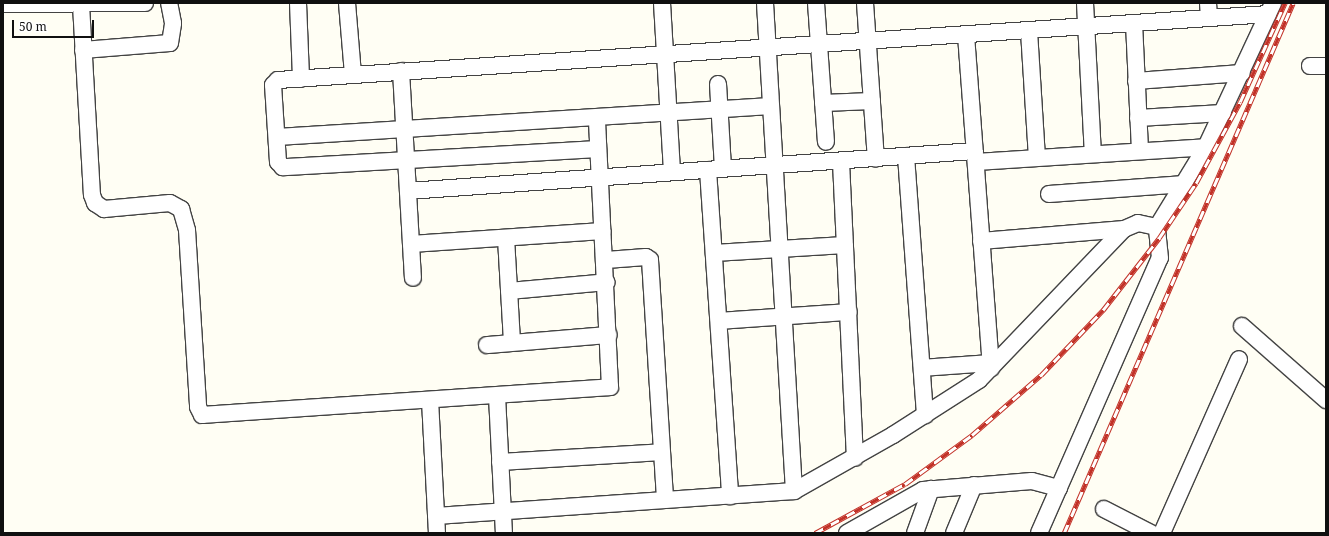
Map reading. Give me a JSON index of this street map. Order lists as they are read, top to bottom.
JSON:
{
  "scale_bar": "50 m"
}
